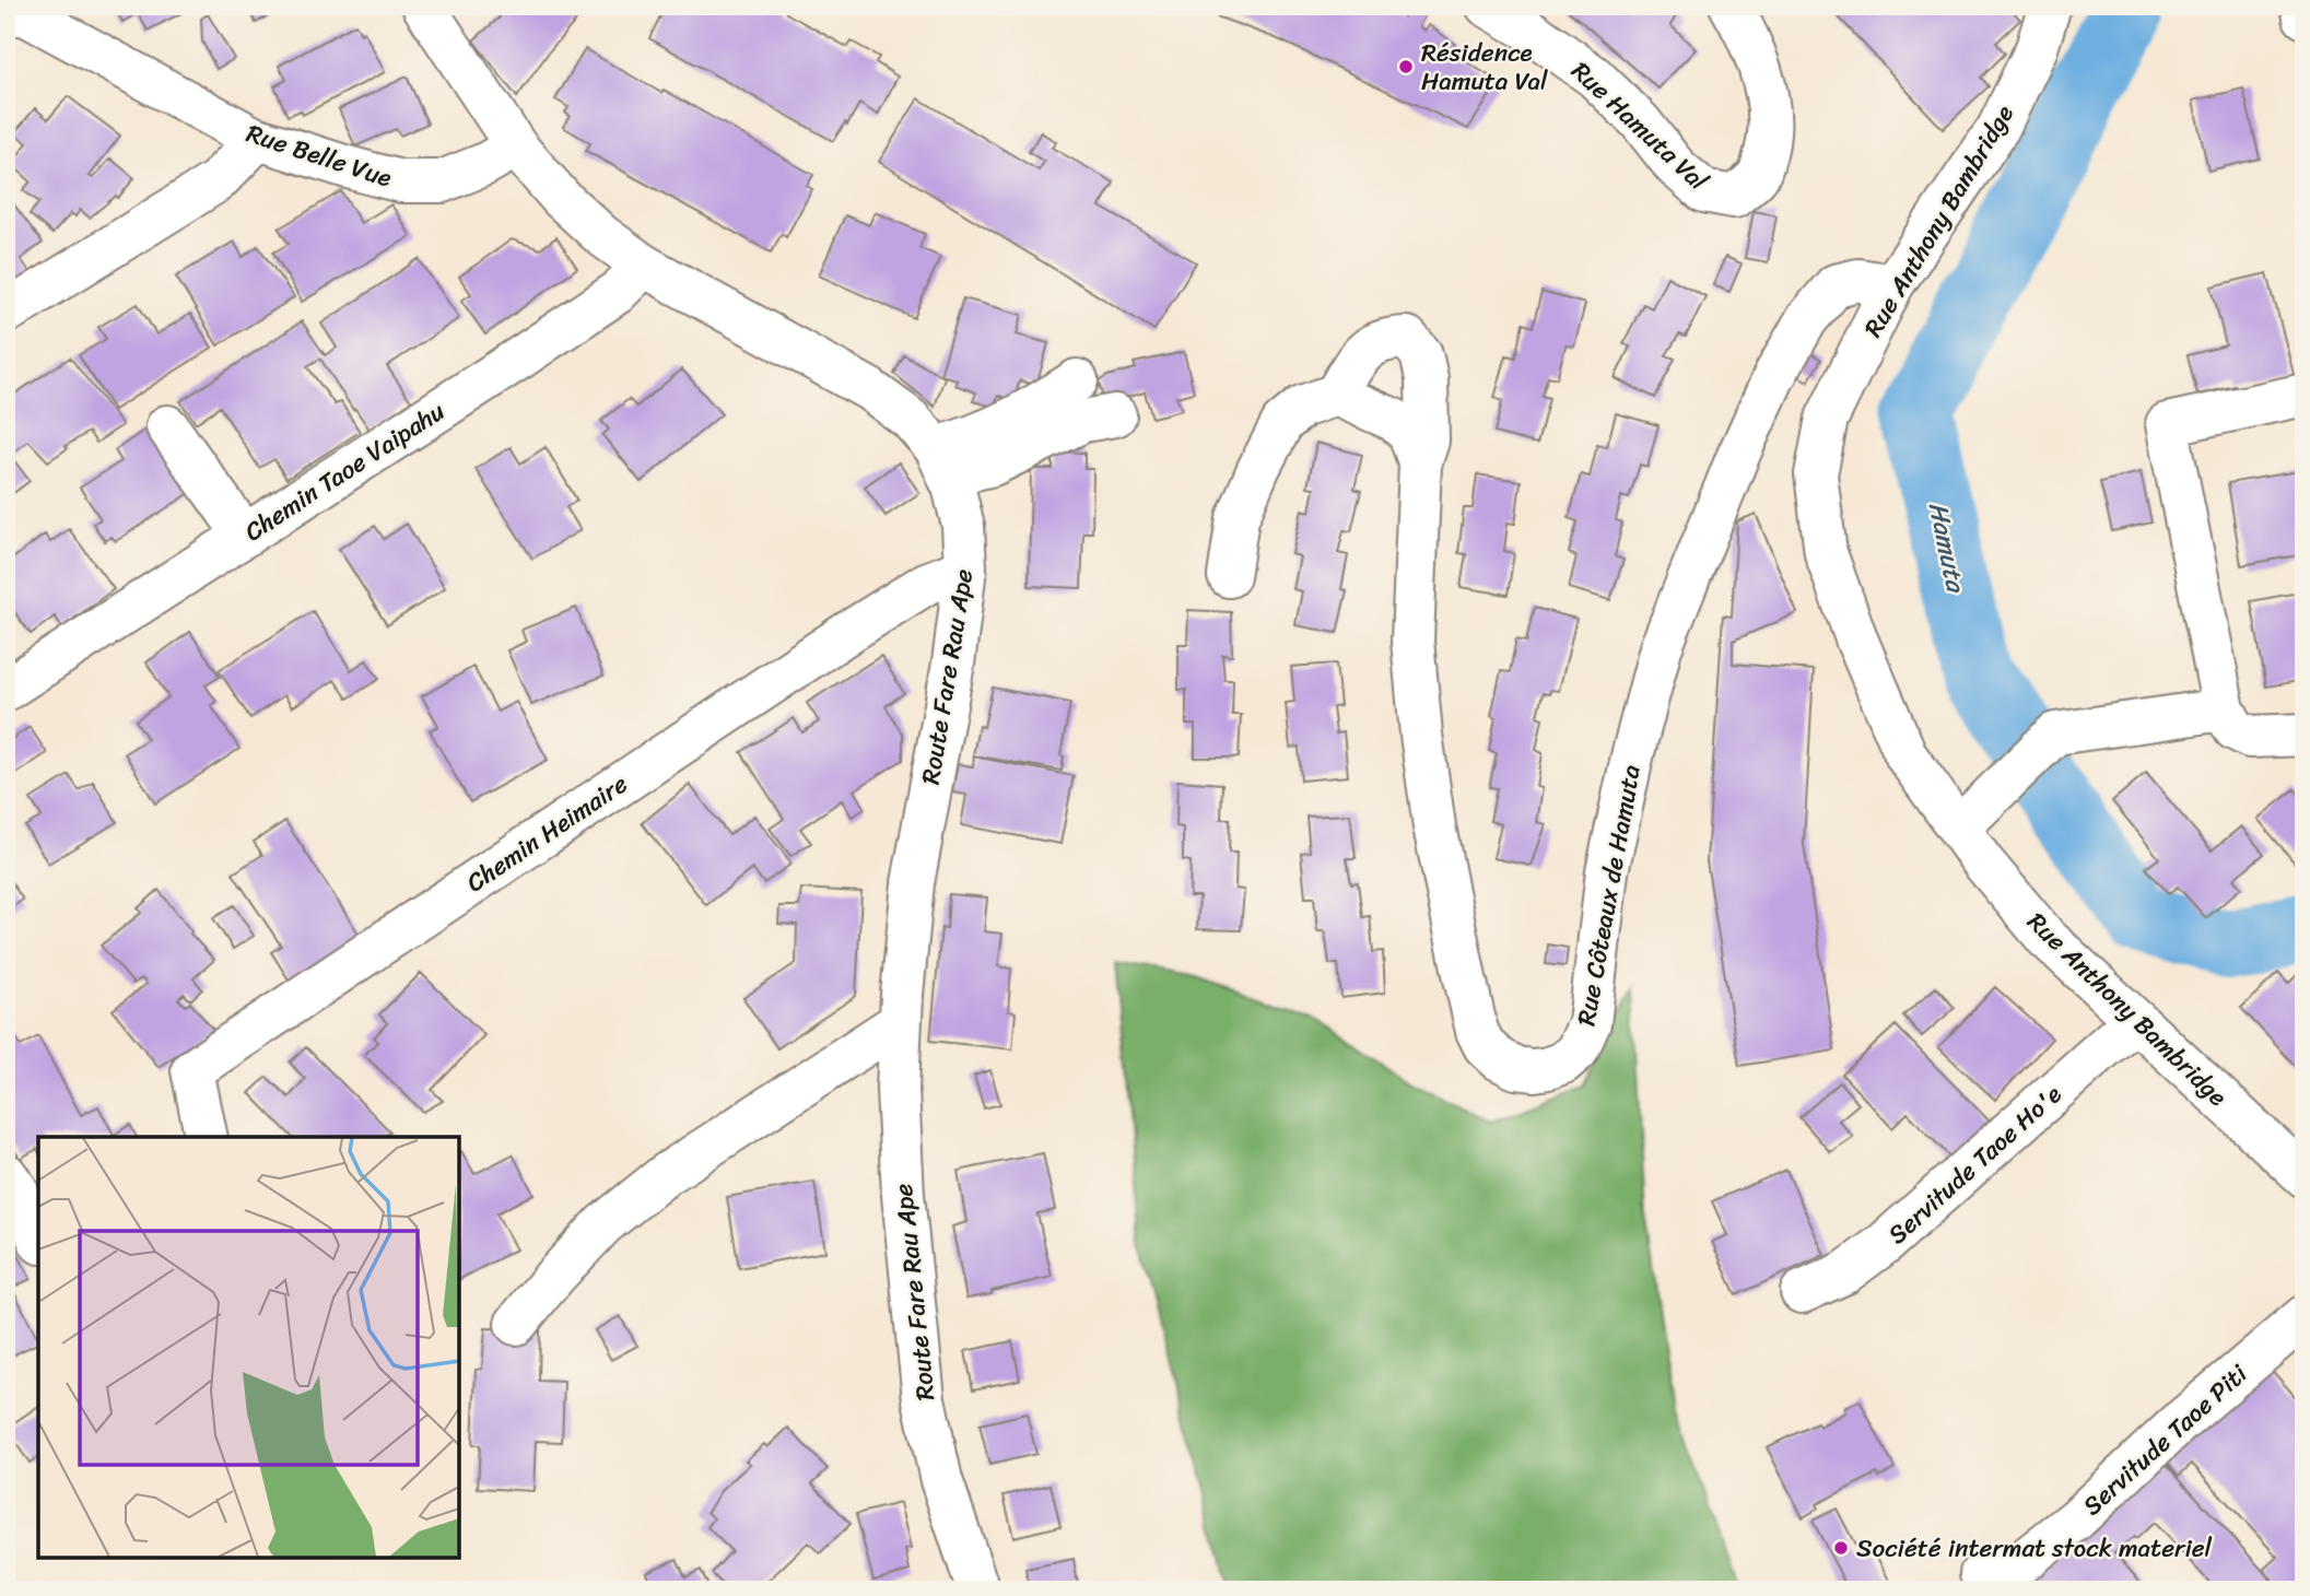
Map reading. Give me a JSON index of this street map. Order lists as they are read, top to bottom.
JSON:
{
  "streets": {
    "street": [
      "Rue Hamuta Val",
      "Rue Belle Vue",
      "Rue Anthony Bambridge",
      "Chemin Taoe Vaipahu",
      "Route Fare Rau Ape",
      "Chemin Heimaire",
      "Rue Côteaux de Hamuta",
      "Servitude Taoe Ho'e",
      "Servitude Taoe Piti"
    ]
  },
  "crossings": [
    ["Rue Belle Vue", "Route Fare Rau Ape"],
    ["Rue Anthony Bambridge", "Rue Côteaux de Hamuta"],
    ["Rue Anthony Bambridge", "Servitude Taoe Ho'e"],
    ["Chemin Taoe Vaipahu", "Route Fare Rau Ape"],
    ["Route Fare Rau Ape", "Chemin Heimaire"]
  ],
  "water": ["Hamuta"],
  "places": ["Résidence Hamuta Val", "Société intermat stock materiel"]
}
